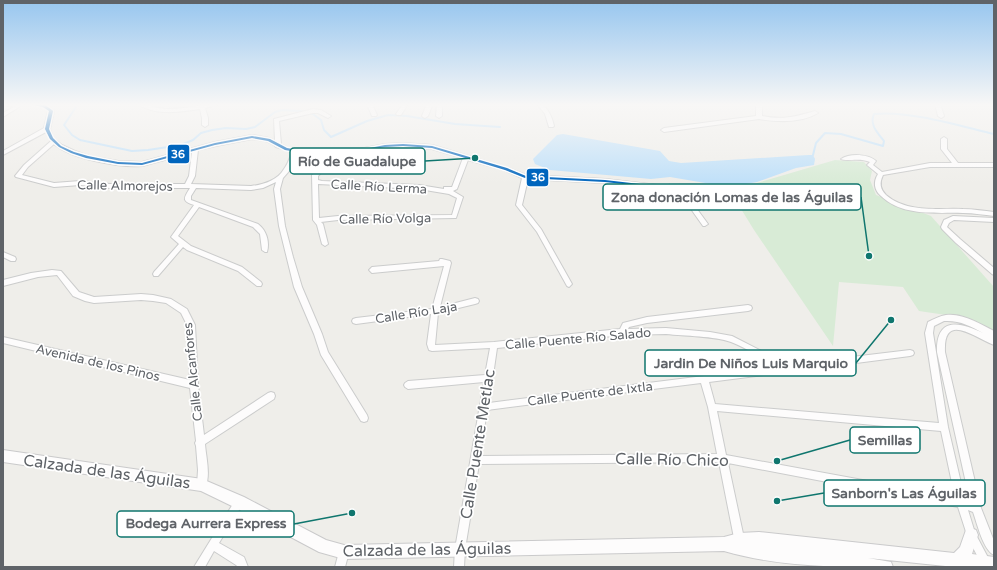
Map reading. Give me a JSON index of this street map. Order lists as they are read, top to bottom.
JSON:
{
  "streets": {
    "main road": ["Calzada de las Águilas"],
    "street": [
      "Calle Almorejos",
      "Calle Río Lerma",
      "Calle Río Volga",
      "Calle Río Laja",
      "Calle Puente Río Salado",
      "Avenida de los Pinos",
      "Calle Alcanfores",
      "Calle Puente de Ixtla",
      "Calle Puente Metlac",
      "Calle Río Chico"
    ]
  },
  "crossings": [
    ["Calle Río Lerma", "Calle Río Volga"],
    ["Calle Río Laja", "Calle Puente Río Salado"],
    ["Calle Puente Río Salado", "Calle Puente de Ixtla"],
    ["Calle Puente Río Salado", "Calle Puente Metlac"],
    ["Avenida de los Pinos", "Calle Alcanfores"],
    ["Calle Alcanfores", "Calzada de las Águilas"],
    ["Calle Puente de Ixtla", "Calle Puente Metlac"],
    ["Calle Puente Metlac", "Calle Río Chico"],
    ["Calle Puente Metlac", "Calzada de las Águilas"]
  ],
  "places": [
    "Río de Guadalupe",
    "Zona donación Lomas de las Águilas",
    "Jardin De Niños Luis Marquio",
    "Semillas",
    "Sanborn's Las Águilas",
    "Bodega Aurrera Express"
  ],
  "lines": ["transit line 36"]
}
